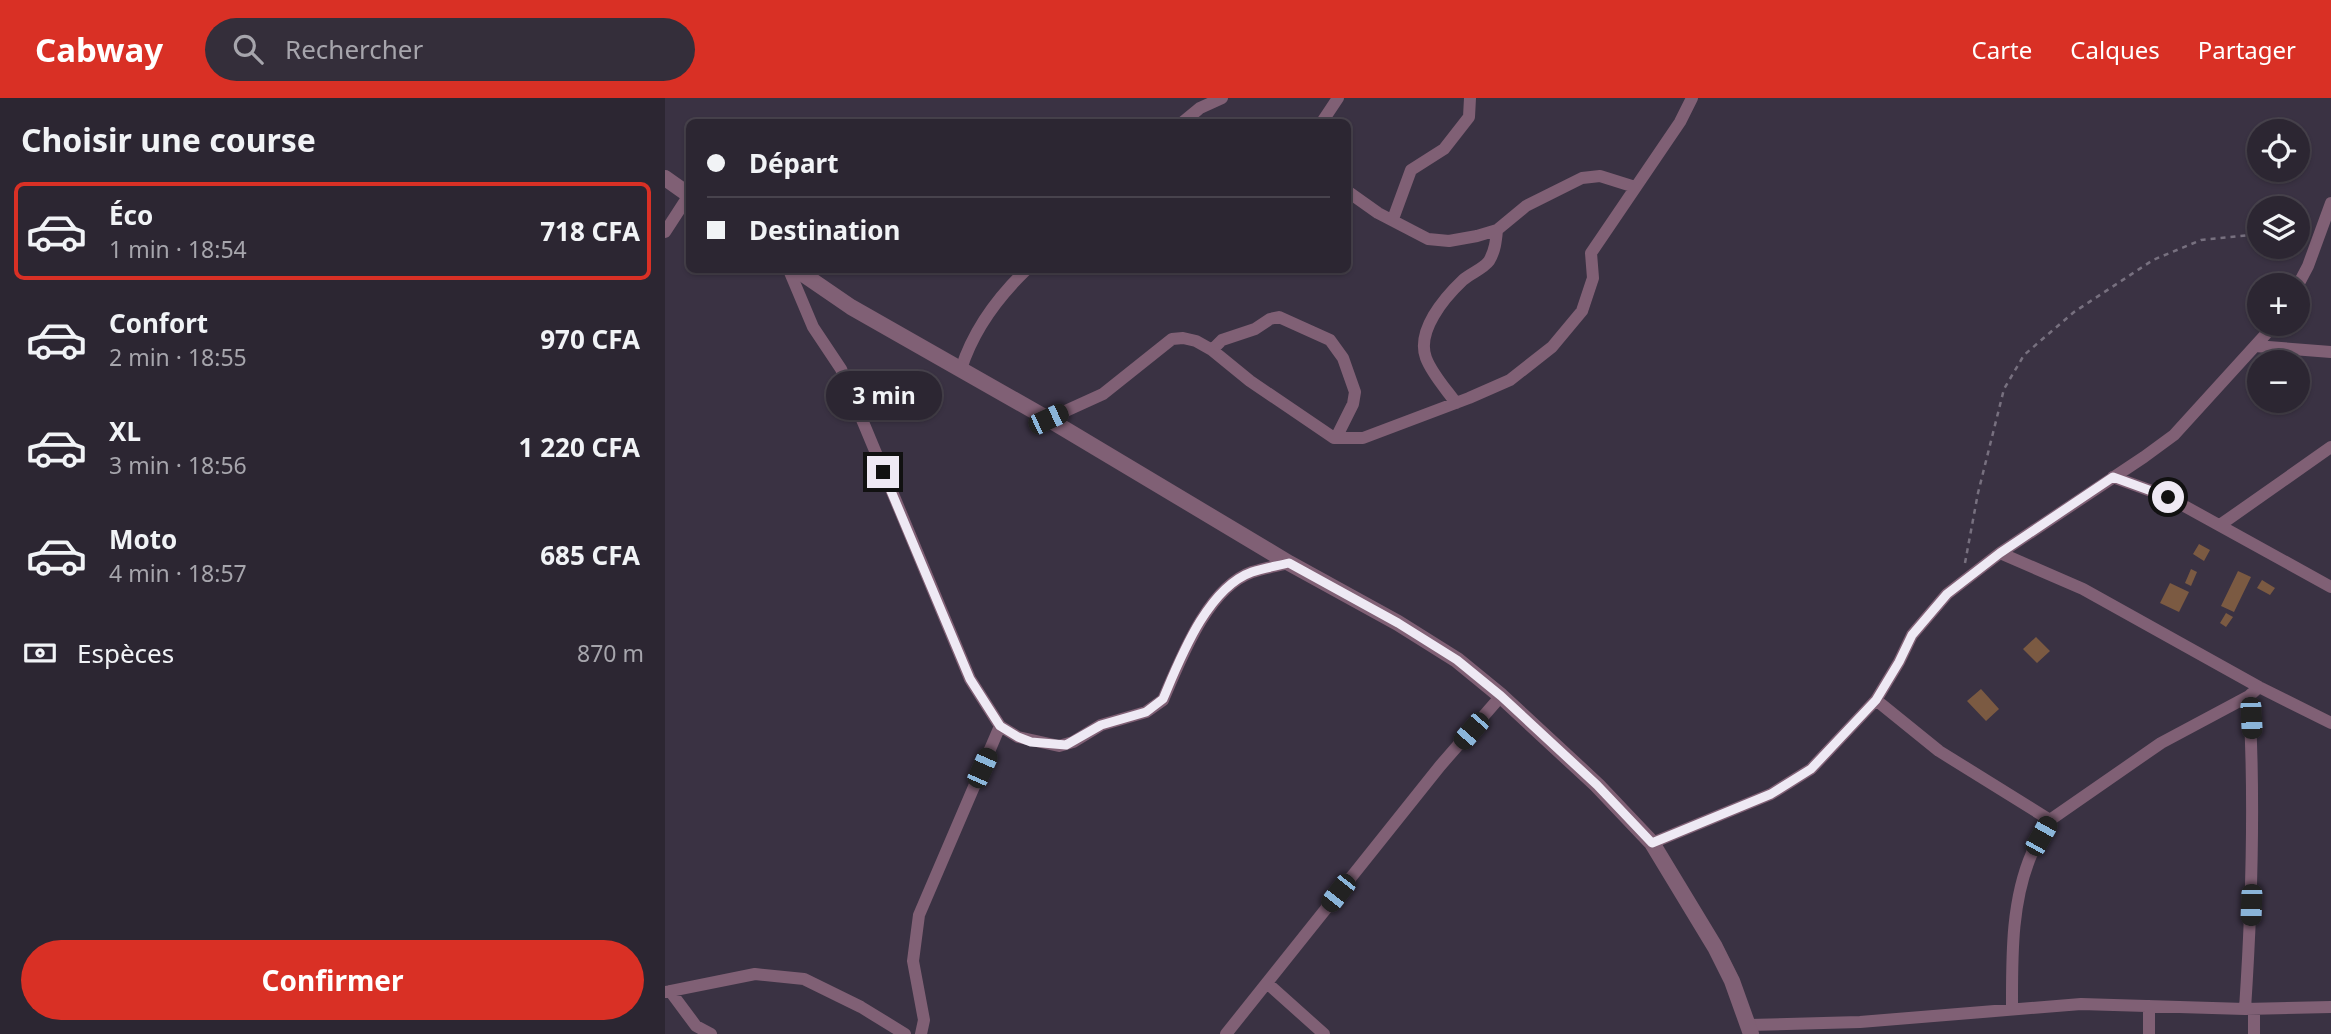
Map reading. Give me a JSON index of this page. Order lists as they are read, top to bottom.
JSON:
{
  "page": {
    "header": "Cabway",
    "search": "Rechercher",
    "nav": ["Carte", "Calques", "Partager"],
    "heading": "Choisir une course",
    "map_buttons": ["+", "−"],
    "banner": ["Départ", "Destination"],
    "list": [
      {
        "name": "Éco",
        "note": "1 min · 18:54",
        "value": "718 CFA"
      },
      {
        "name": "Confort",
        "note": "2 min · 18:55",
        "value": "970 CFA"
      },
      {
        "name": "XL",
        "note": "3 min · 18:56",
        "value": "1 220 CFA"
      },
      {
        "name": "Moto",
        "note": "4 min · 18:57",
        "value": "685 CFA"
      }
    ],
    "bubble": "3 min",
    "pay": ["Espèces", "870 m"],
    "buttons": "Confirmer"
  }
}
